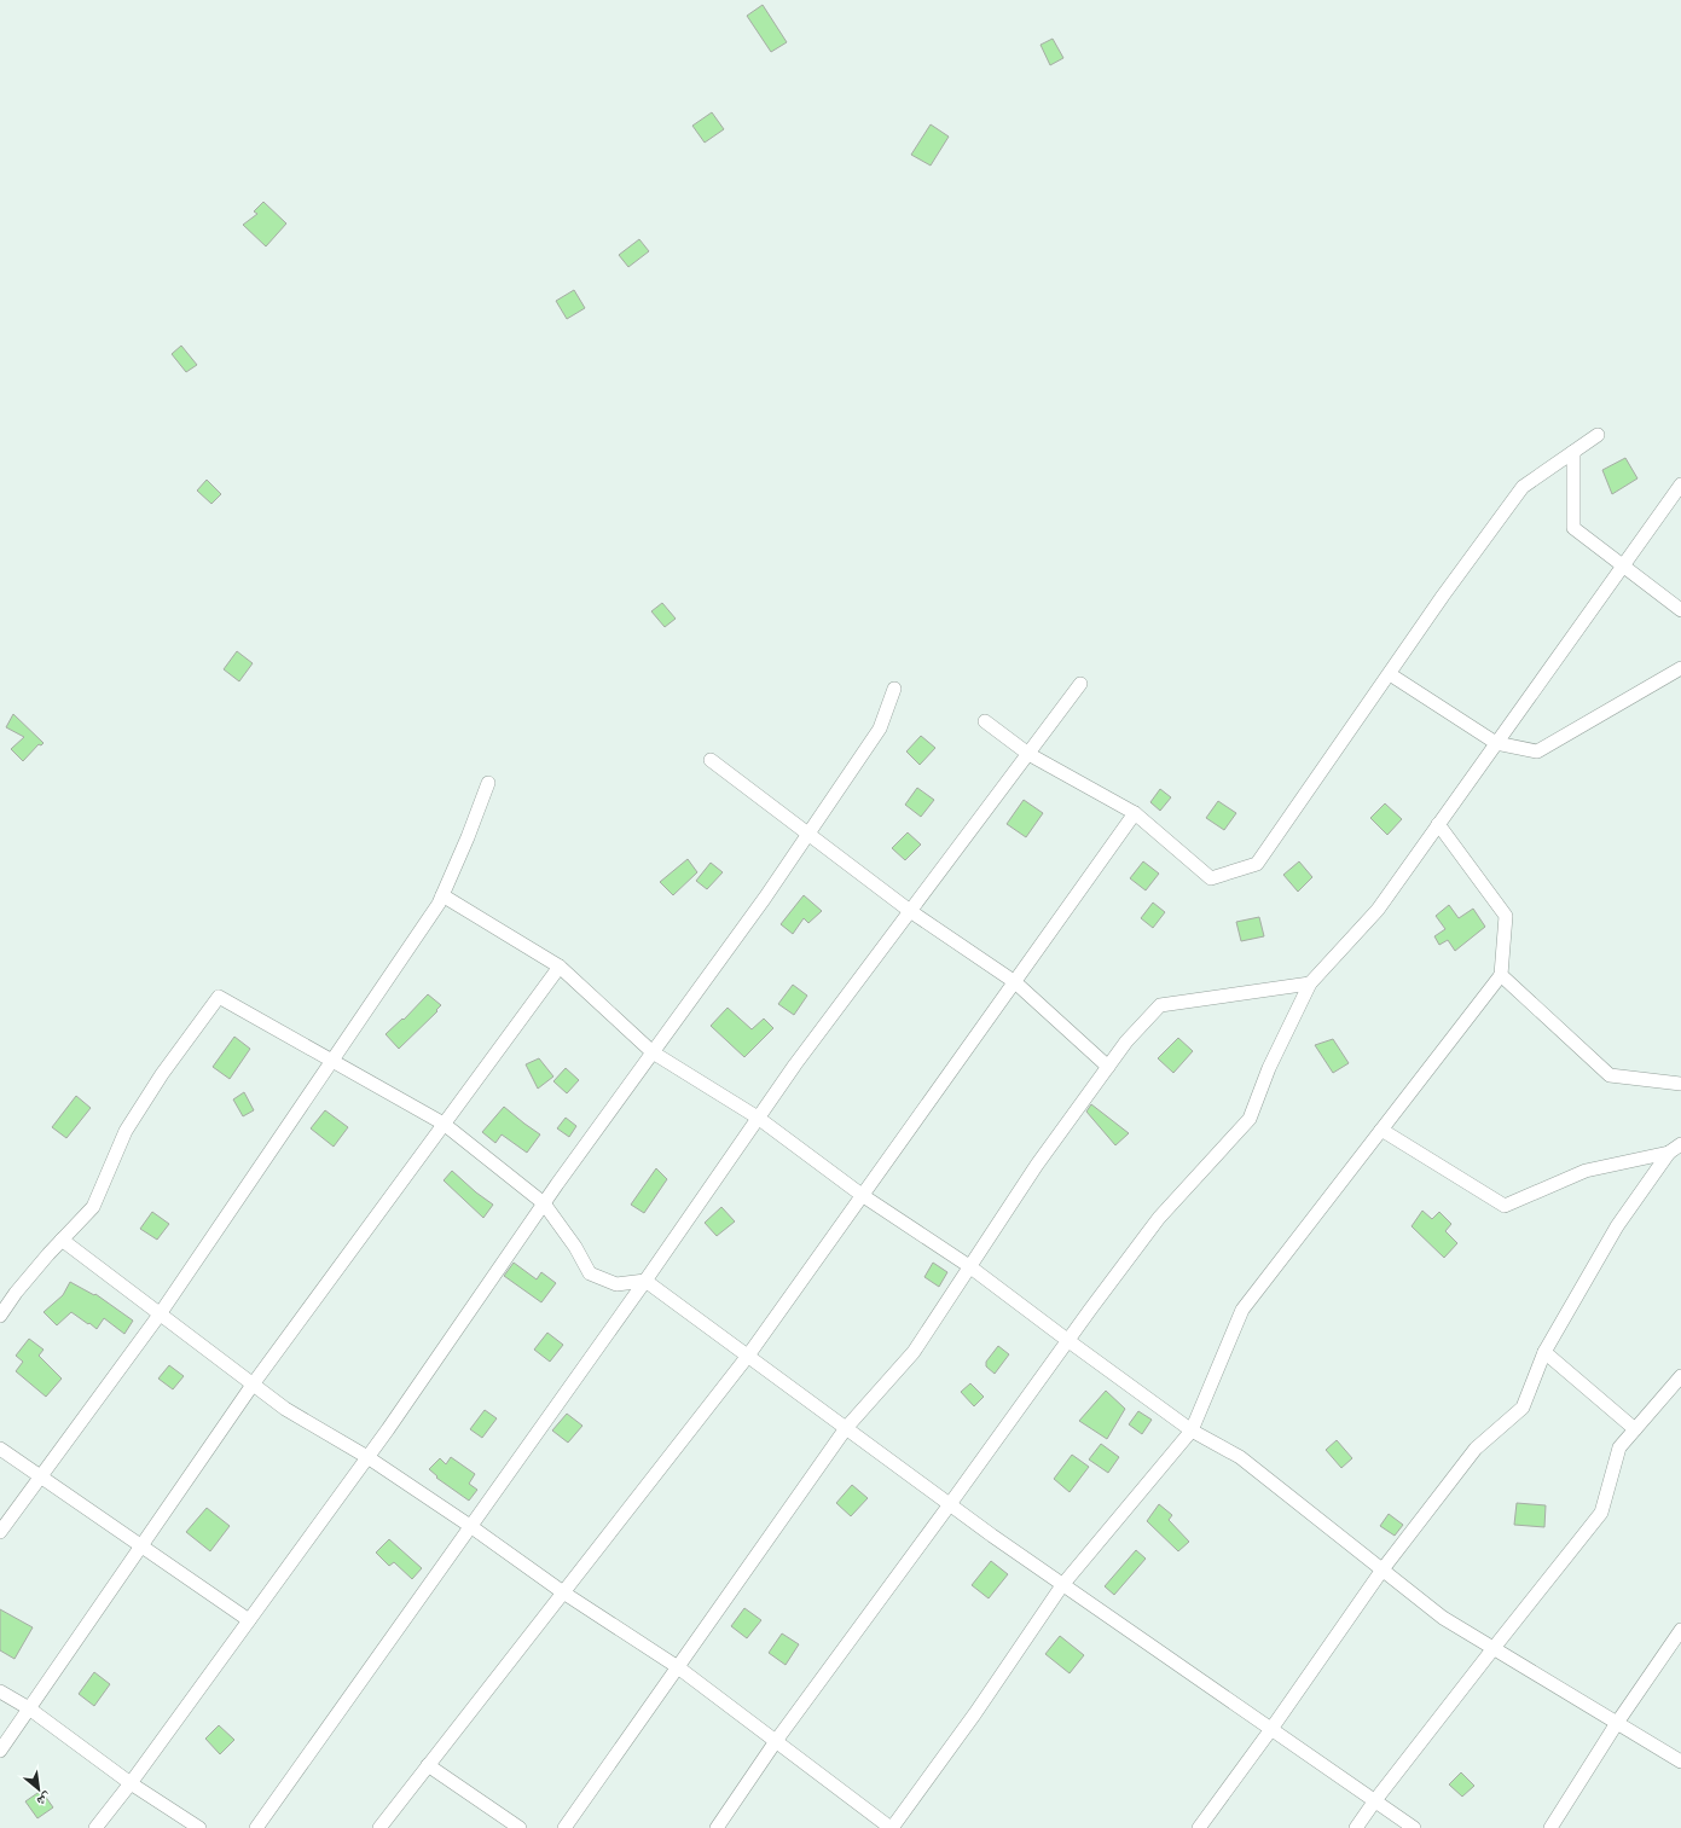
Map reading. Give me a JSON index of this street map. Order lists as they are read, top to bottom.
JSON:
{
  "north": "bottom right"
}
